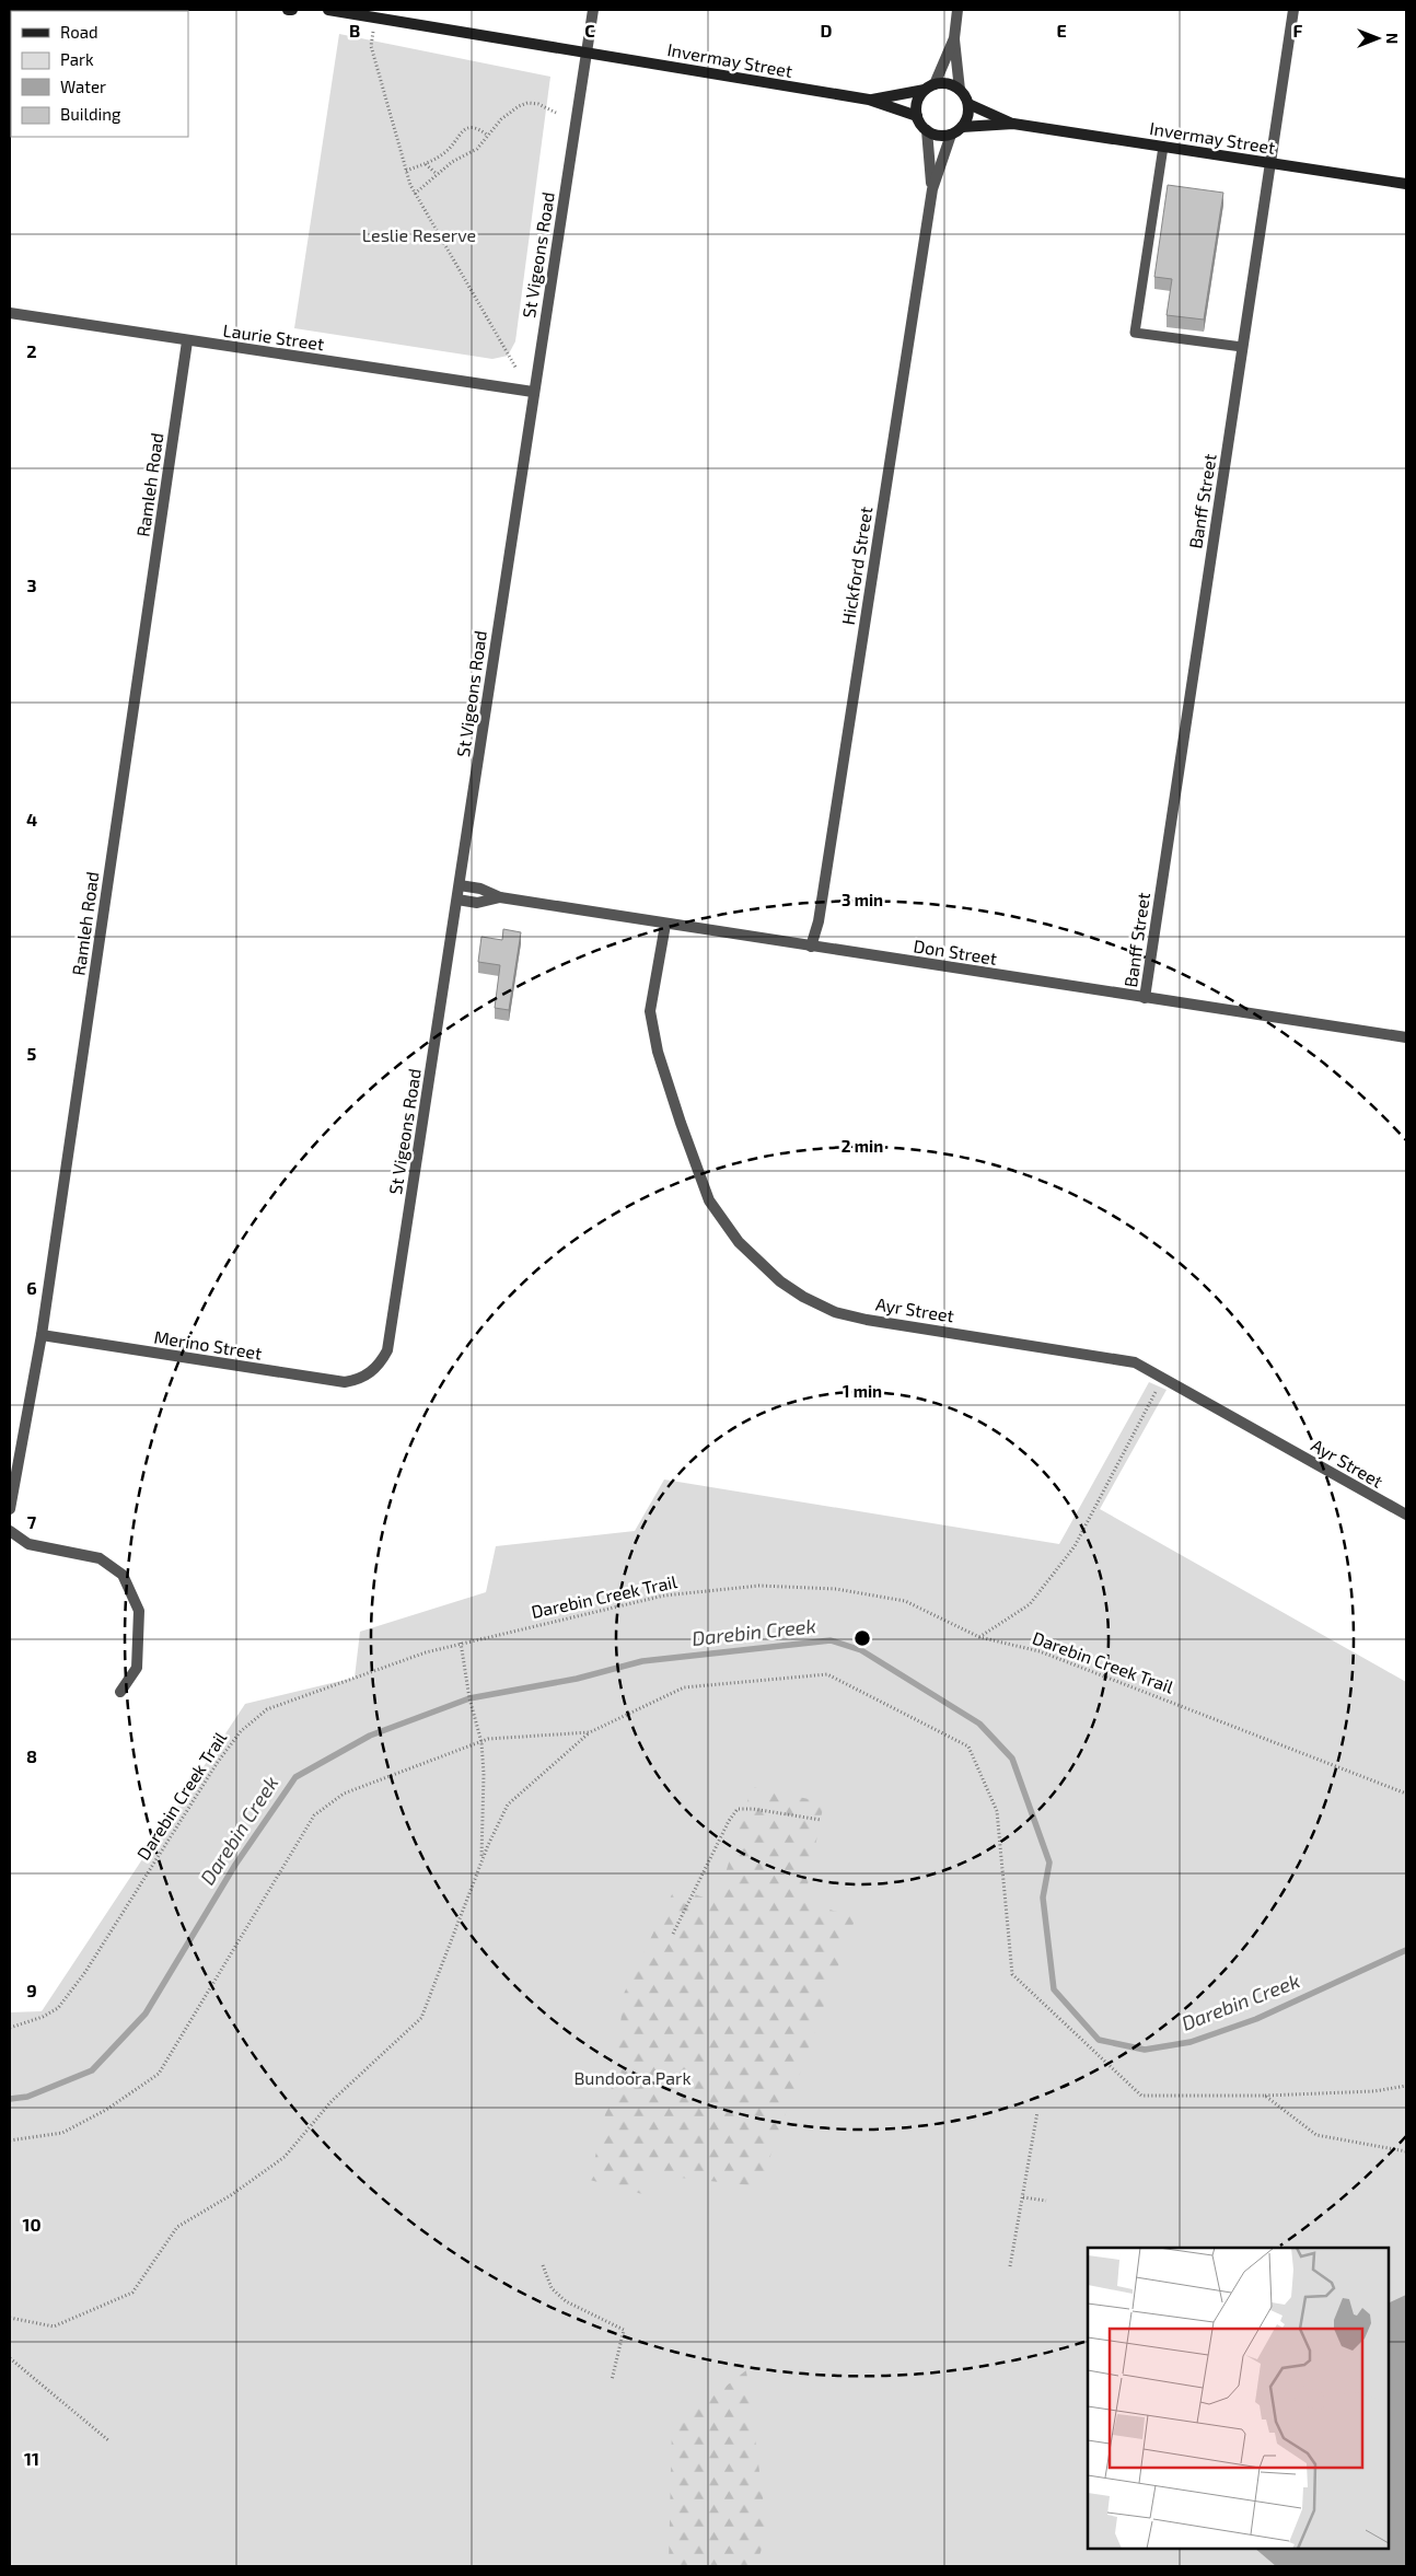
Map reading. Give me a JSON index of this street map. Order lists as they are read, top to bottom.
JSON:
{
  "streets": {
    "street": [
      "Invermay Street",
      "St Vigeons Road",
      "Laurie Street",
      "Ramleh Road",
      "Banff Street",
      "Hickford Street",
      "Don Street",
      "Ayr Street",
      "Merino Street"
    ],
    "path": ["Darebin Creek Trail"]
  },
  "crossings": [
    ["Invermay Street", "St Vigeons Road"],
    ["Invermay Street", "Banff Street"],
    ["Invermay Street", "Hickford Street"],
    ["St Vigeons Road", "Laurie Street"],
    ["St Vigeons Road", "Don Street"],
    ["St Vigeons Road", "Merino Street"],
    ["Laurie Street", "Ramleh Road"],
    ["Ramleh Road", "Merino Street"],
    ["Banff Street", "Don Street"],
    ["Hickford Street", "Don Street"],
    ["Don Street", "Ayr Street"]
  ],
  "water": ["Darebin Creek"],
  "parks": ["Leslie Reserve", "Bundoora Park"],
  "legend": [
    "Road",
    "Park",
    "Water",
    "Building"
  ],
  "north": "right",
  "grid": {
    "columns": [
      "B",
      "C",
      "D",
      "E",
      "F"
    ],
    "rows": [
      "2",
      "3",
      "4",
      "5",
      "6",
      "7",
      "8",
      "9",
      "10",
      "11"
    ]
  },
  "rings": ["3 min", "2 min", "1 min"]
}
